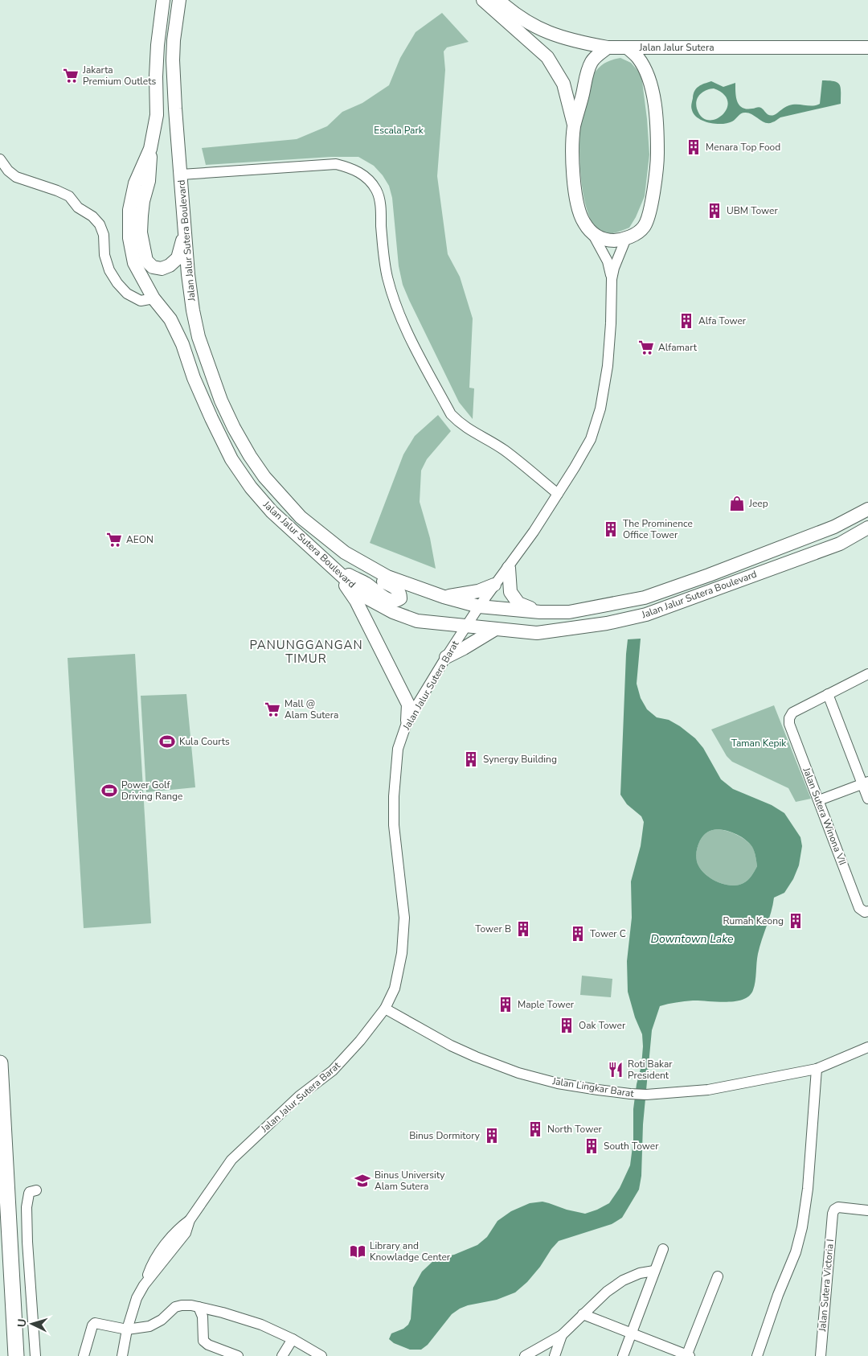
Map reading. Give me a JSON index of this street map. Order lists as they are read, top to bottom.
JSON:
{
  "streets": {
    "main road": ["Jalan Jalur Sutera", "Jalan Jalur Sutera Boulevard", "Jalan Jalur Sutera Barat"],
    "street": ["Jalan Sutera Winona VII", "Jalan Lingkar Barat", "Jalan Sutera Victoria I"]
  },
  "crossings": [
    ["Jalan Jalur Sutera Boulevard", "Jalan Jalur Sutera Barat"],
    ["Jalan Jalur Sutera Barat", "Jalan Lingkar Barat"]
  ],
  "districts": ["PANUNGGANGAN TIMUR"],
  "water": ["Downtown Lake"],
  "parks": ["Escala Park", "Taman Kepik"],
  "places": {
    "supermarket": [
      "Jakarta Premium Outlets",
      "Alfamart",
      "AEON",
      "Mall @ Alam Sutera"
    ],
    "building": [
      "Menara Top Food",
      "UBM Tower",
      "Alfa Tower",
      "The Prominence Office Tower",
      "Synergy Building",
      "Rumah Keong",
      "Tower B",
      "Tower C",
      "Maple Tower",
      "Oak Tower",
      "North Tower",
      "Binus Dormitory",
      "South Tower"
    ],
    "shop": ["Jeep"],
    "sports": ["Kula Courts", "Power Golf Driving Range"],
    "restaurant": ["Roti Bakar President"],
    "school or university": ["Binus University Alam Sutera"],
    "library": ["Library and Knowladge Center"]
  },
  "north": "left"
}
